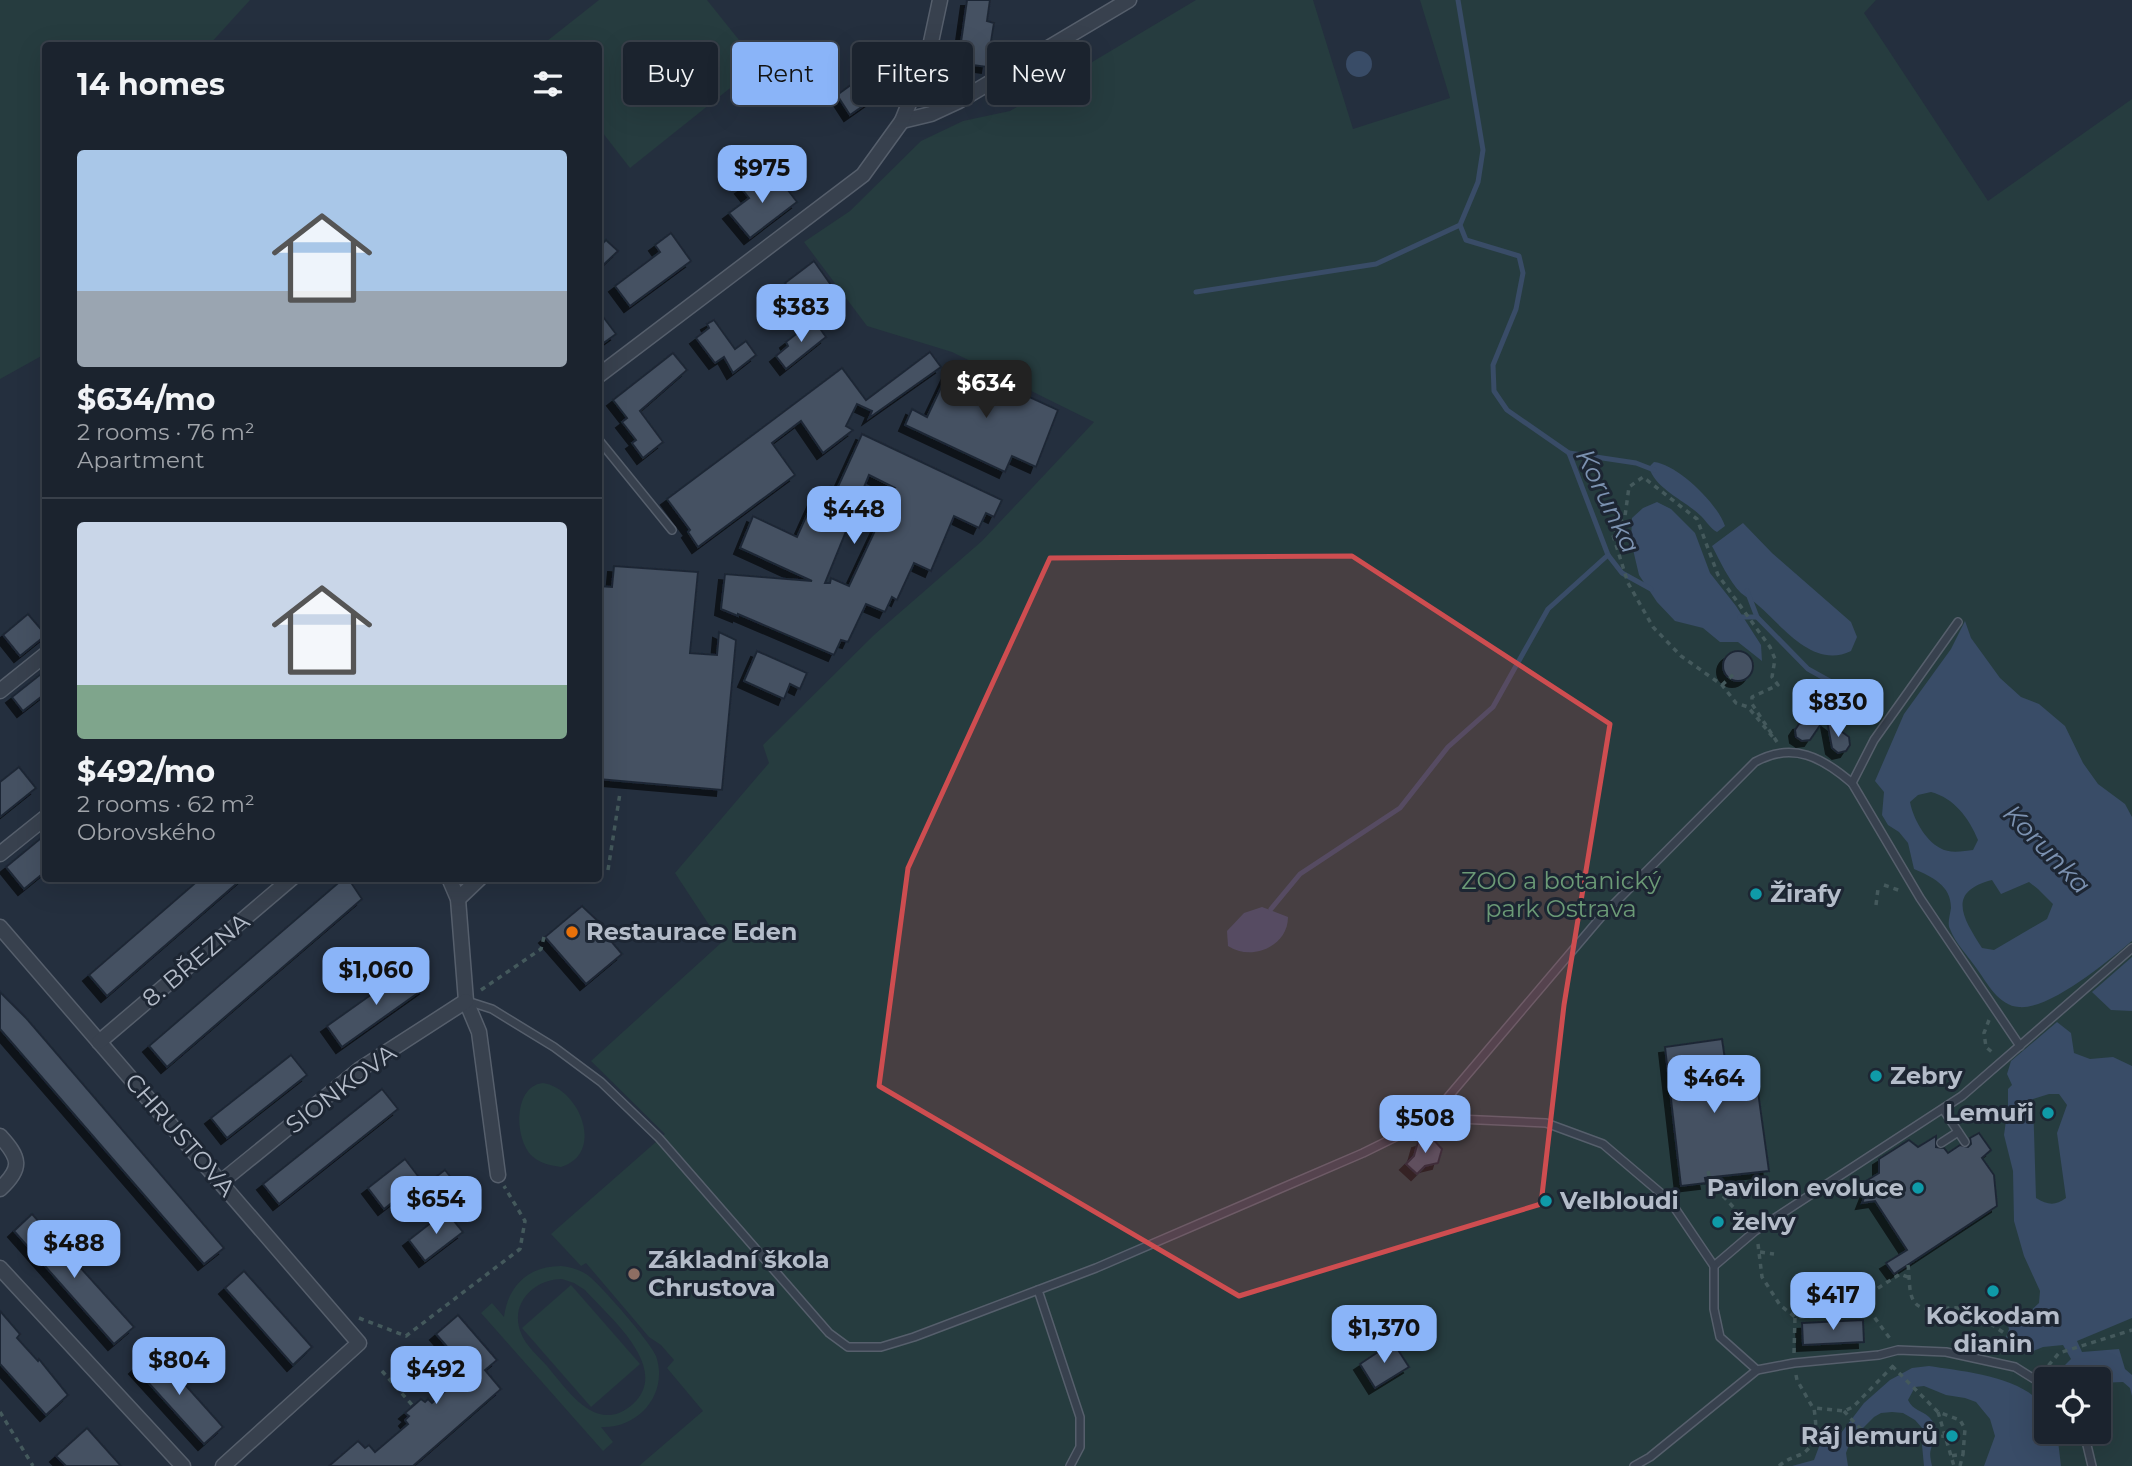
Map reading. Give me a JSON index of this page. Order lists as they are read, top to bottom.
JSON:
{
  "streets": {
    "street": ["8. BŘEZNA", "SIONKOVA", "CHRUSTOVA"]
  },
  "crossings": [
    ["8. BŘEZNA", "CHRUSTOVA"],
    ["SIONKOVA", "CHRUSTOVA"]
  ],
  "water": ["Korunka"],
  "parks": ["ZOO a botanický park Ostrava"],
  "places": [
    "Žirafy",
    "Restaurace Eden",
    "Zebry",
    "Lemuři",
    "Pavilon evoluce",
    "Velbloudi",
    "želvy",
    "Základní škola Chrustova",
    "Kočkodam dianin",
    "Ráj lemurů"
  ],
  "page": {
    "chip": [
      "Buy",
      "Rent",
      "Filters",
      "New"
    ],
    "heading": "14 homes",
    "list": [
      {
        "name": "$634/mo",
        "note": "2 rooms · 76 m² · Apartment"
      },
      {
        "name": "$492/mo",
        "note": "2 rooms · 62 m² · Obrovského"
      }
    ],
    "price": [
      "$975",
      "$383",
      "$634",
      "$448",
      "$830",
      "$1,060",
      "$464",
      "$508",
      "$654",
      "$488",
      "$417",
      "$1,370",
      "$804",
      "$492"
    ]
  }
}
